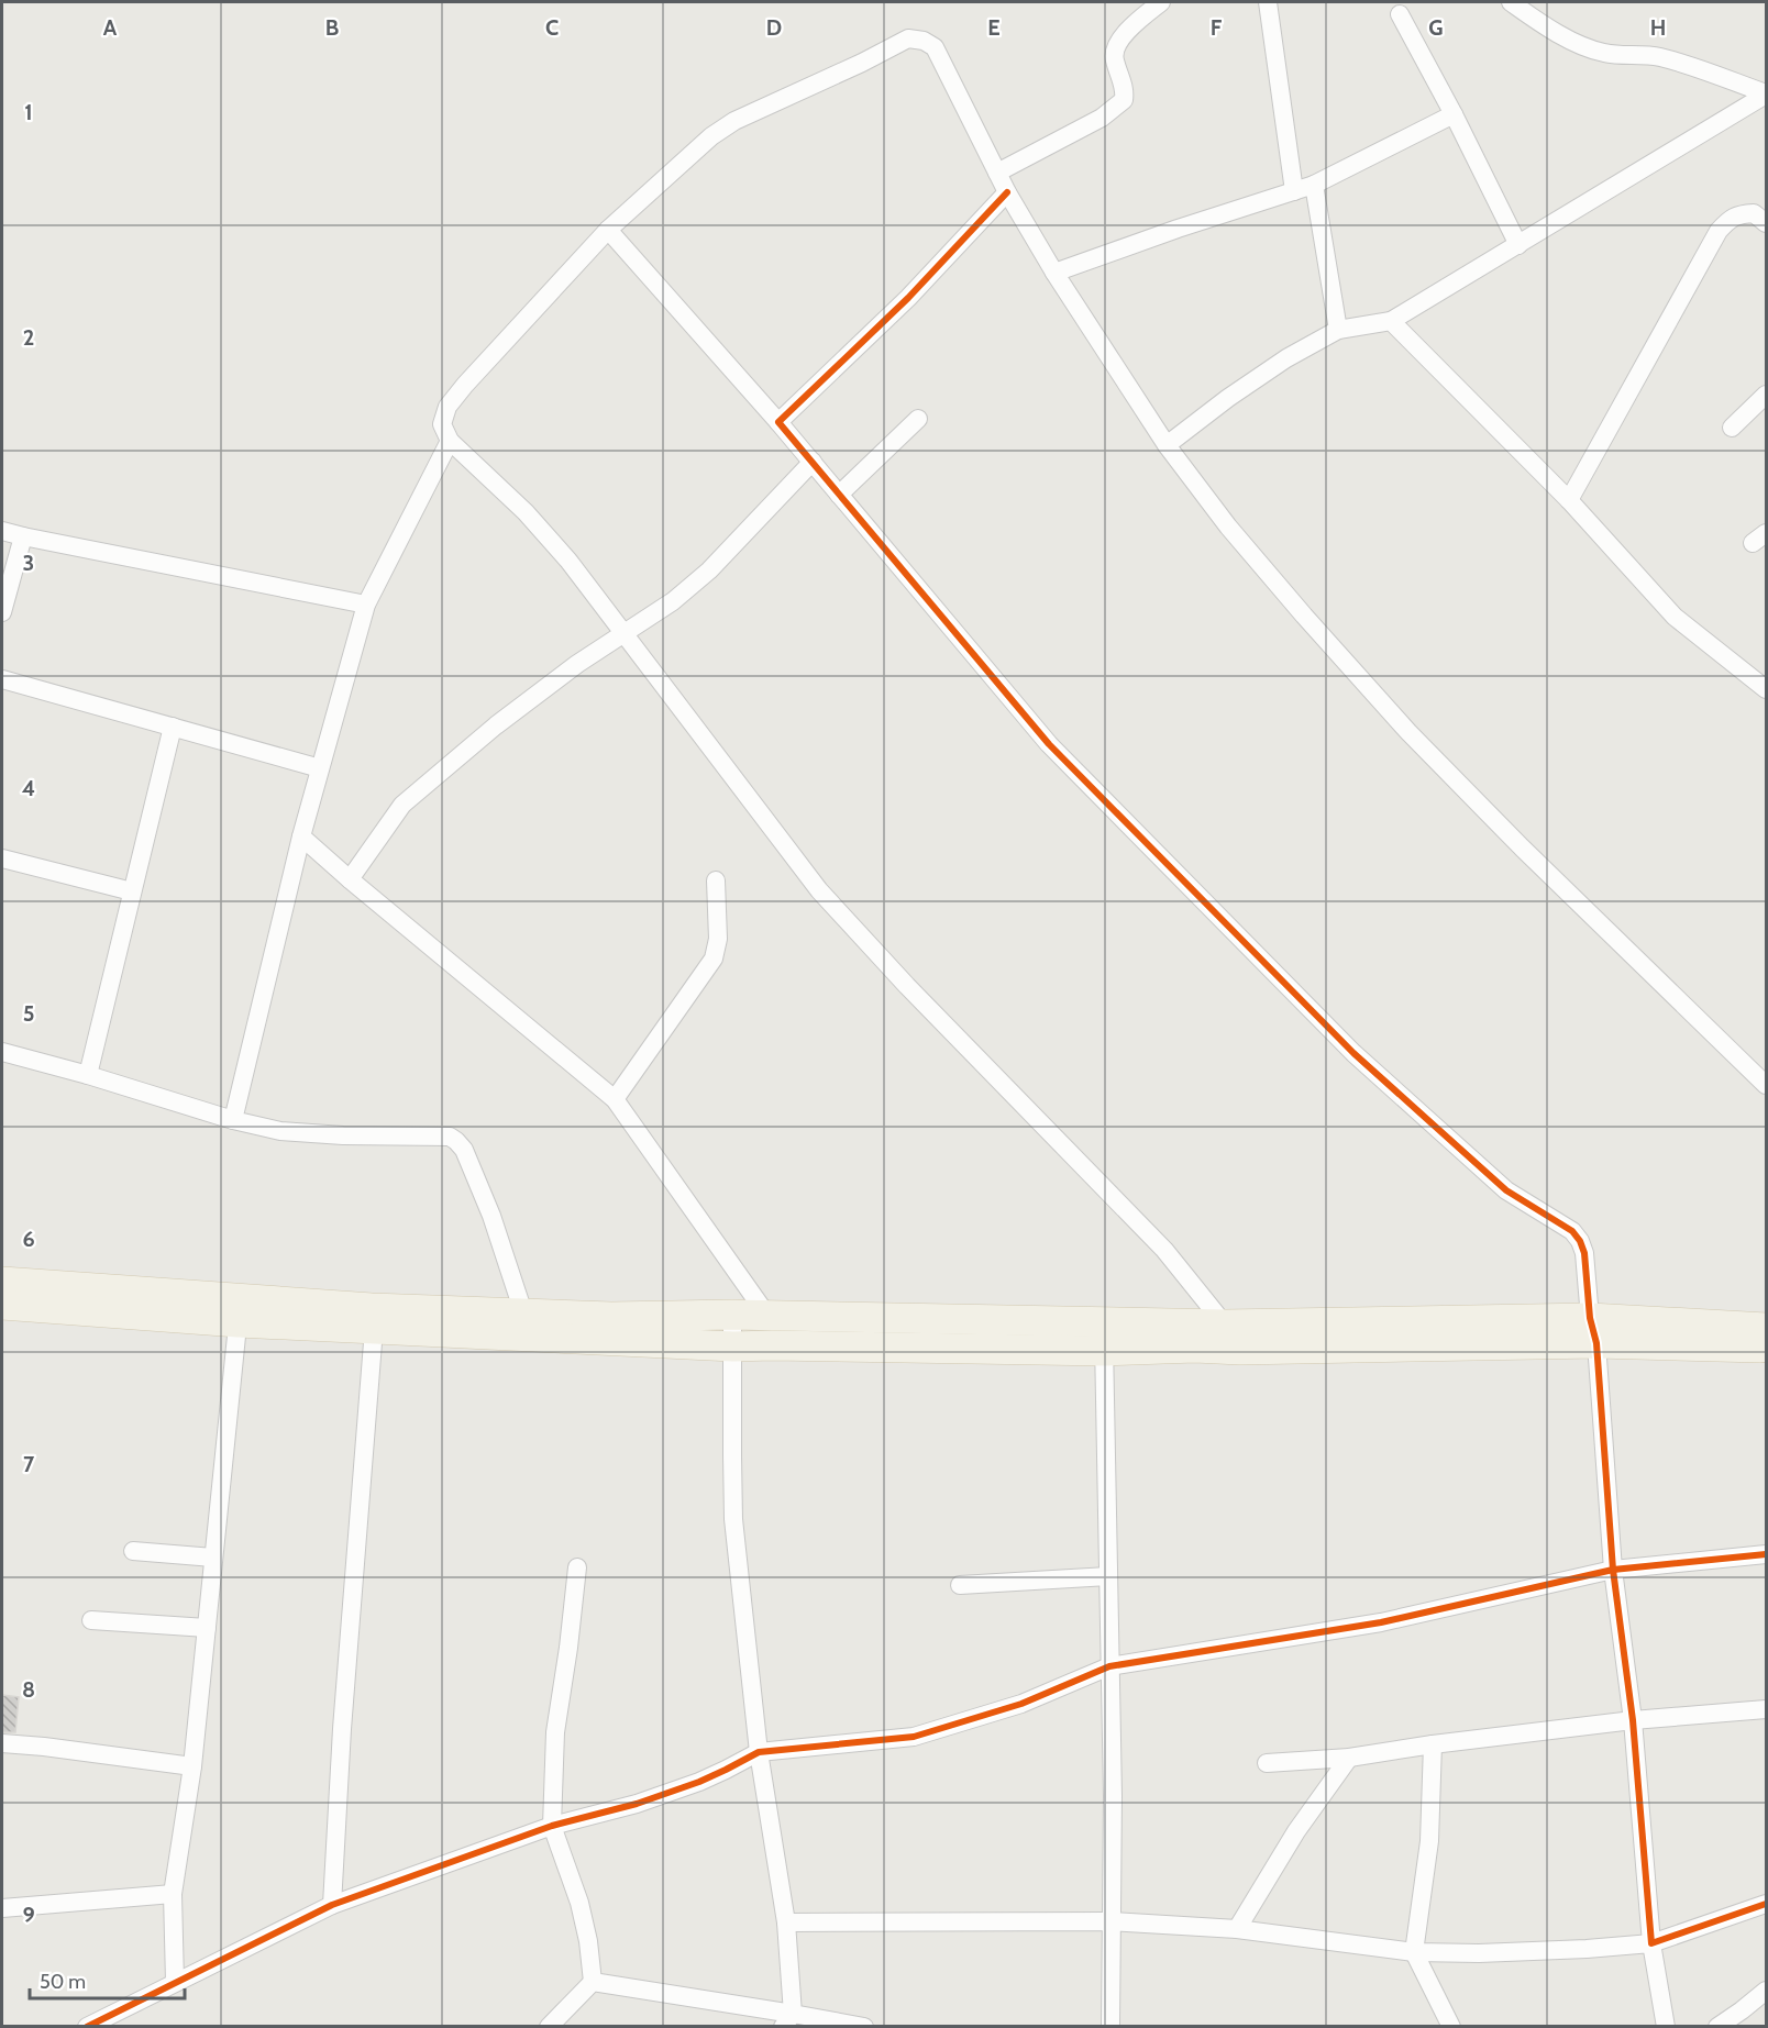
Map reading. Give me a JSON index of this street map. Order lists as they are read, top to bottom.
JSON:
{
  "scale_bar": "50 m",
  "grid": {
    "columns": [
      "A",
      "B",
      "C",
      "D",
      "E",
      "F",
      "G",
      "H"
    ],
    "rows": [
      "1",
      "2",
      "3",
      "4",
      "5",
      "6",
      "7",
      "8",
      "9"
    ]
  }
}
